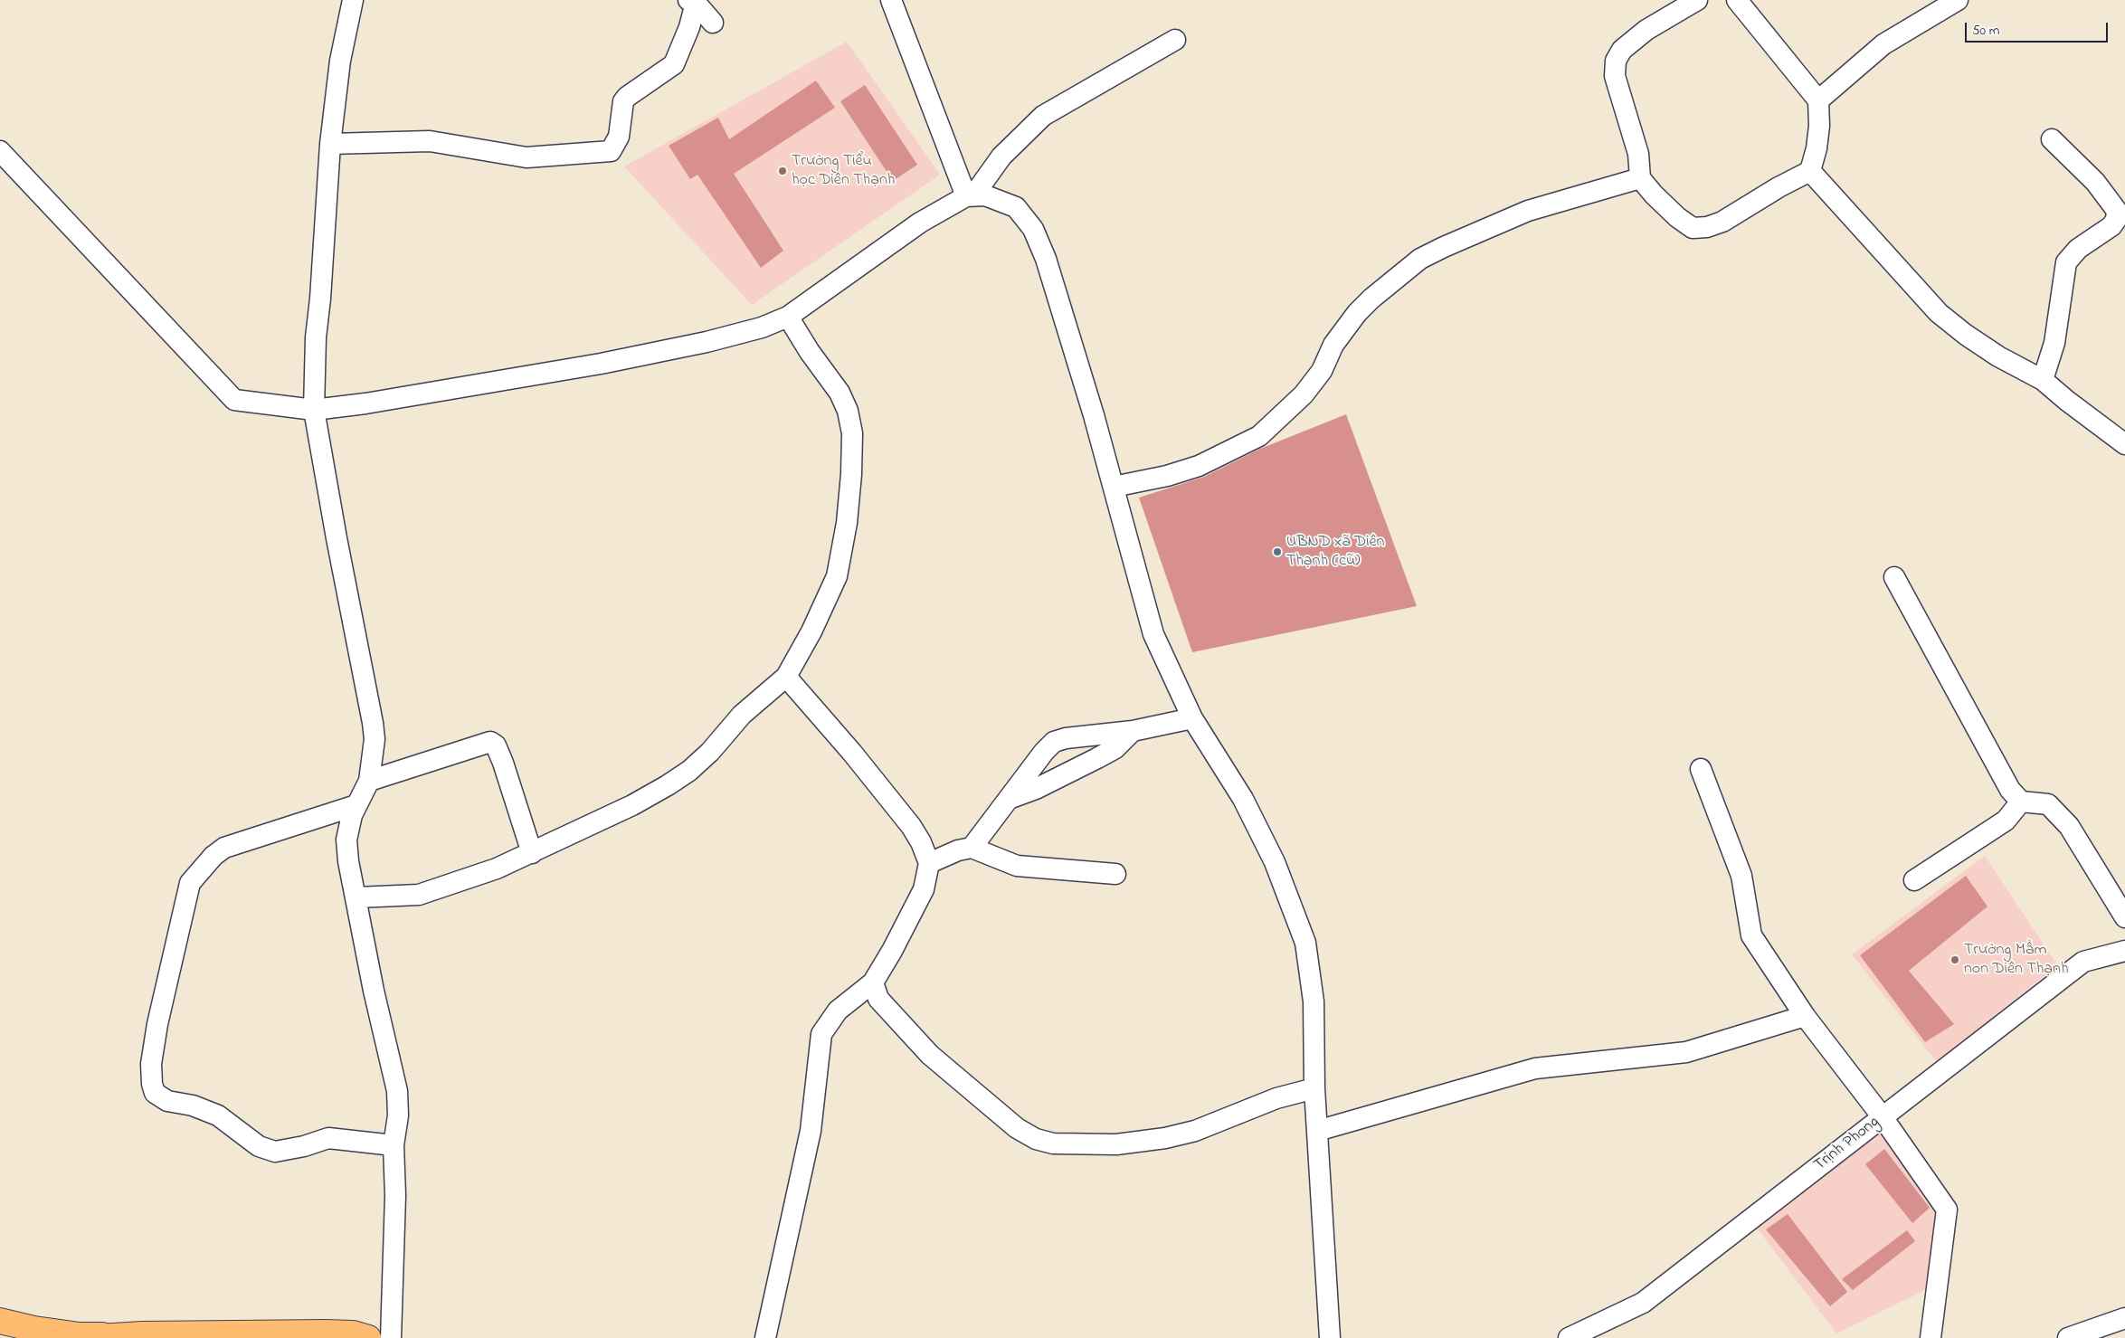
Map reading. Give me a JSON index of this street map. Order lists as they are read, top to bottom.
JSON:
{
  "streets": {
    "street": ["Trịnh Phong"]
  },
  "places": ["Trường Tiểu học Diên Thạnh", "UBND xã Diên Thạnh (cũ)", "Trường Mầm non Diên Thạnh"],
  "scale_bar": "50 m"
}
